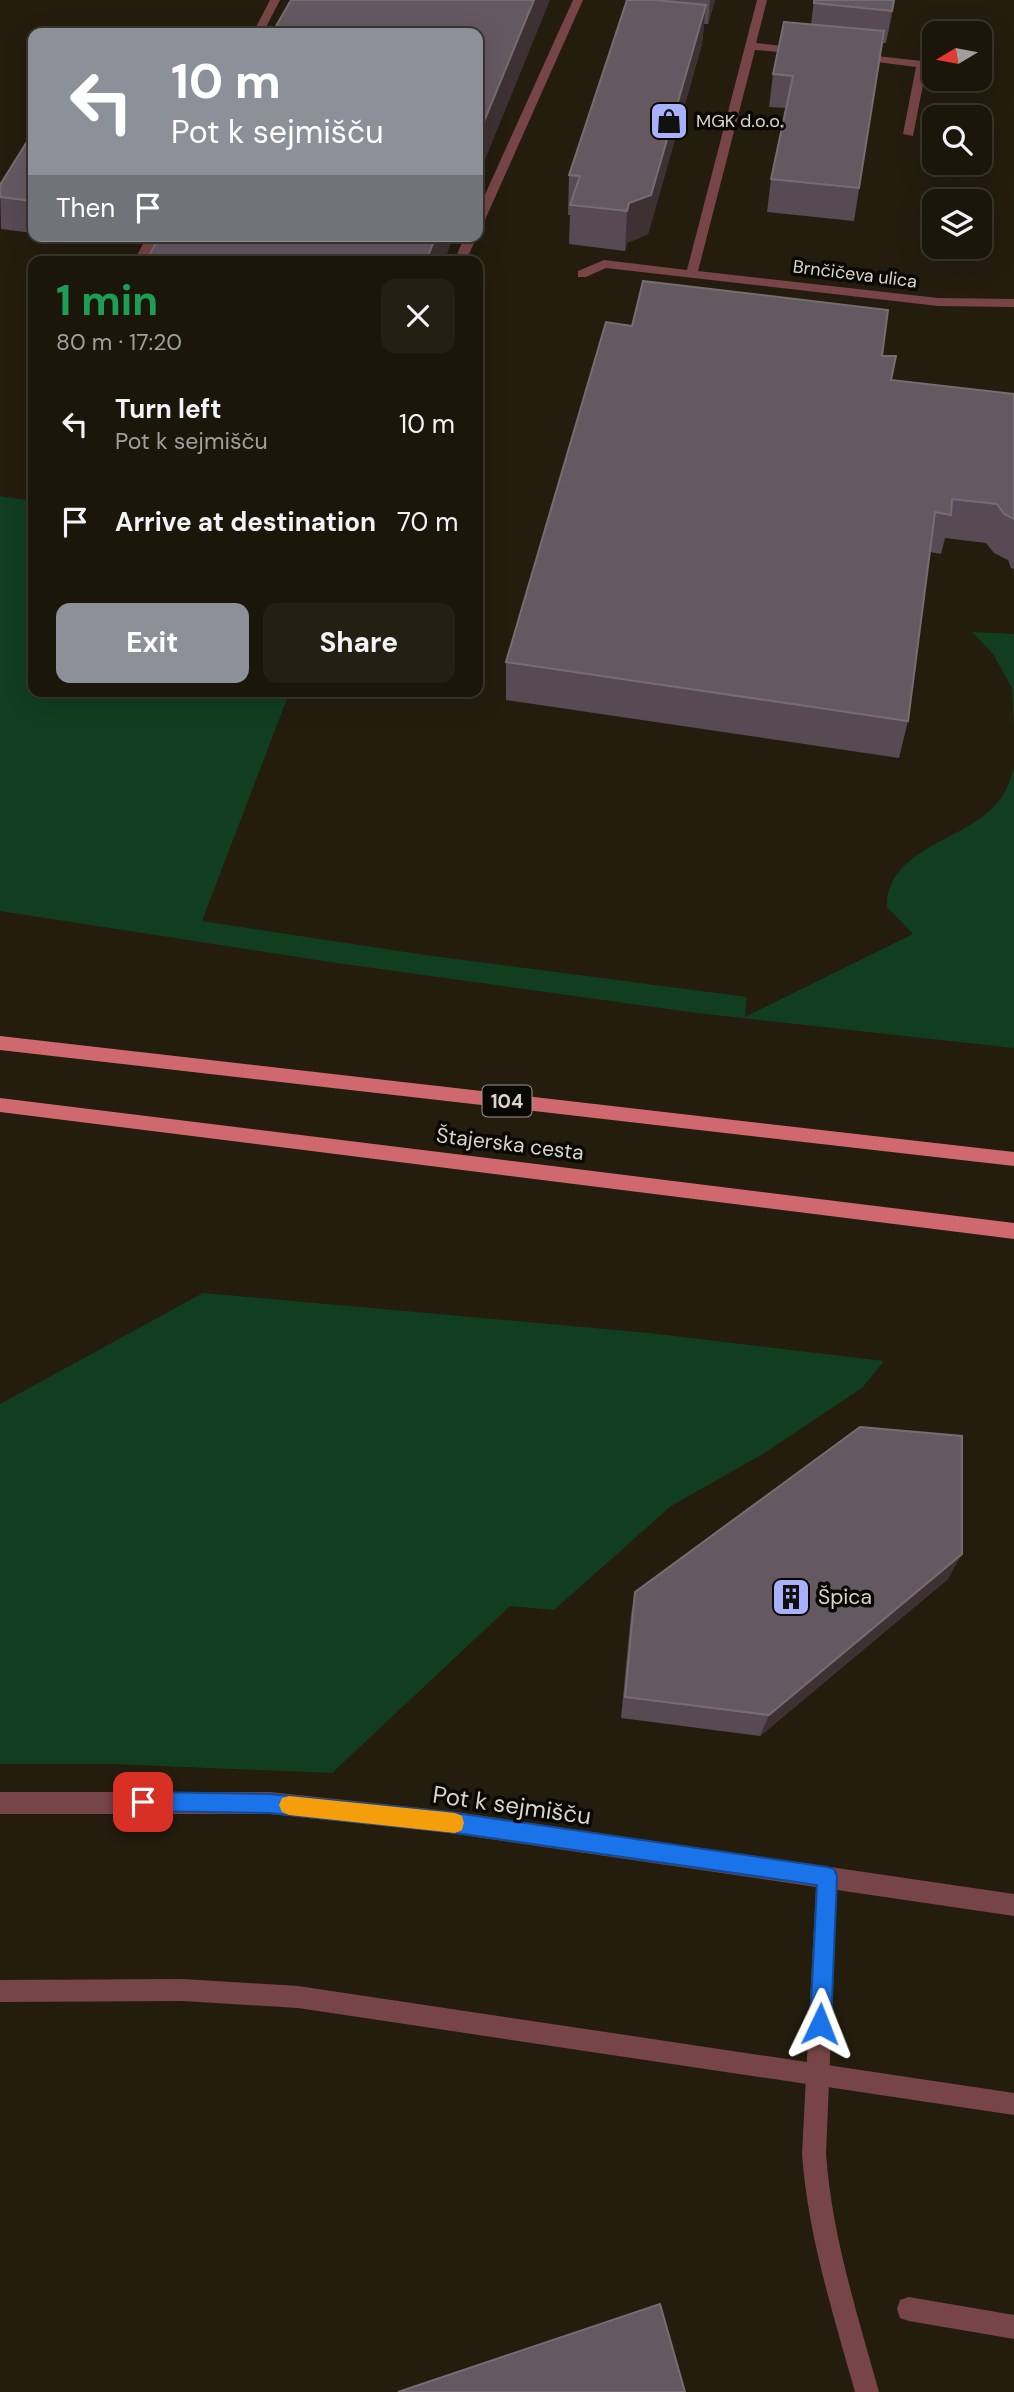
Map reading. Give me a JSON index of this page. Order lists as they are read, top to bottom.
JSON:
{
  "streets": {
    "main road": ["104", "Štajerska cesta"],
    "street": ["Brnčičeva ulica", "Pot k sejmišču"]
  },
  "places": {
    "shop": ["MGK d.o.o."],
    "building": ["Špica"]
  },
  "north": "left",
  "page": {
    "turn": ["10 m", "Pot k sejmišču"],
    "then": "Then",
    "heading": ["1 min", "80 m · 17:20"],
    "list": [
      {
        "name": "Turn left",
        "note": "Pot k sejmišču",
        "value": "10 m"
      },
      {
        "name": "Arrive at destination",
        "value": "70 m"
      }
    ],
    "buttons": ["Exit", "Share"]
  }
}
